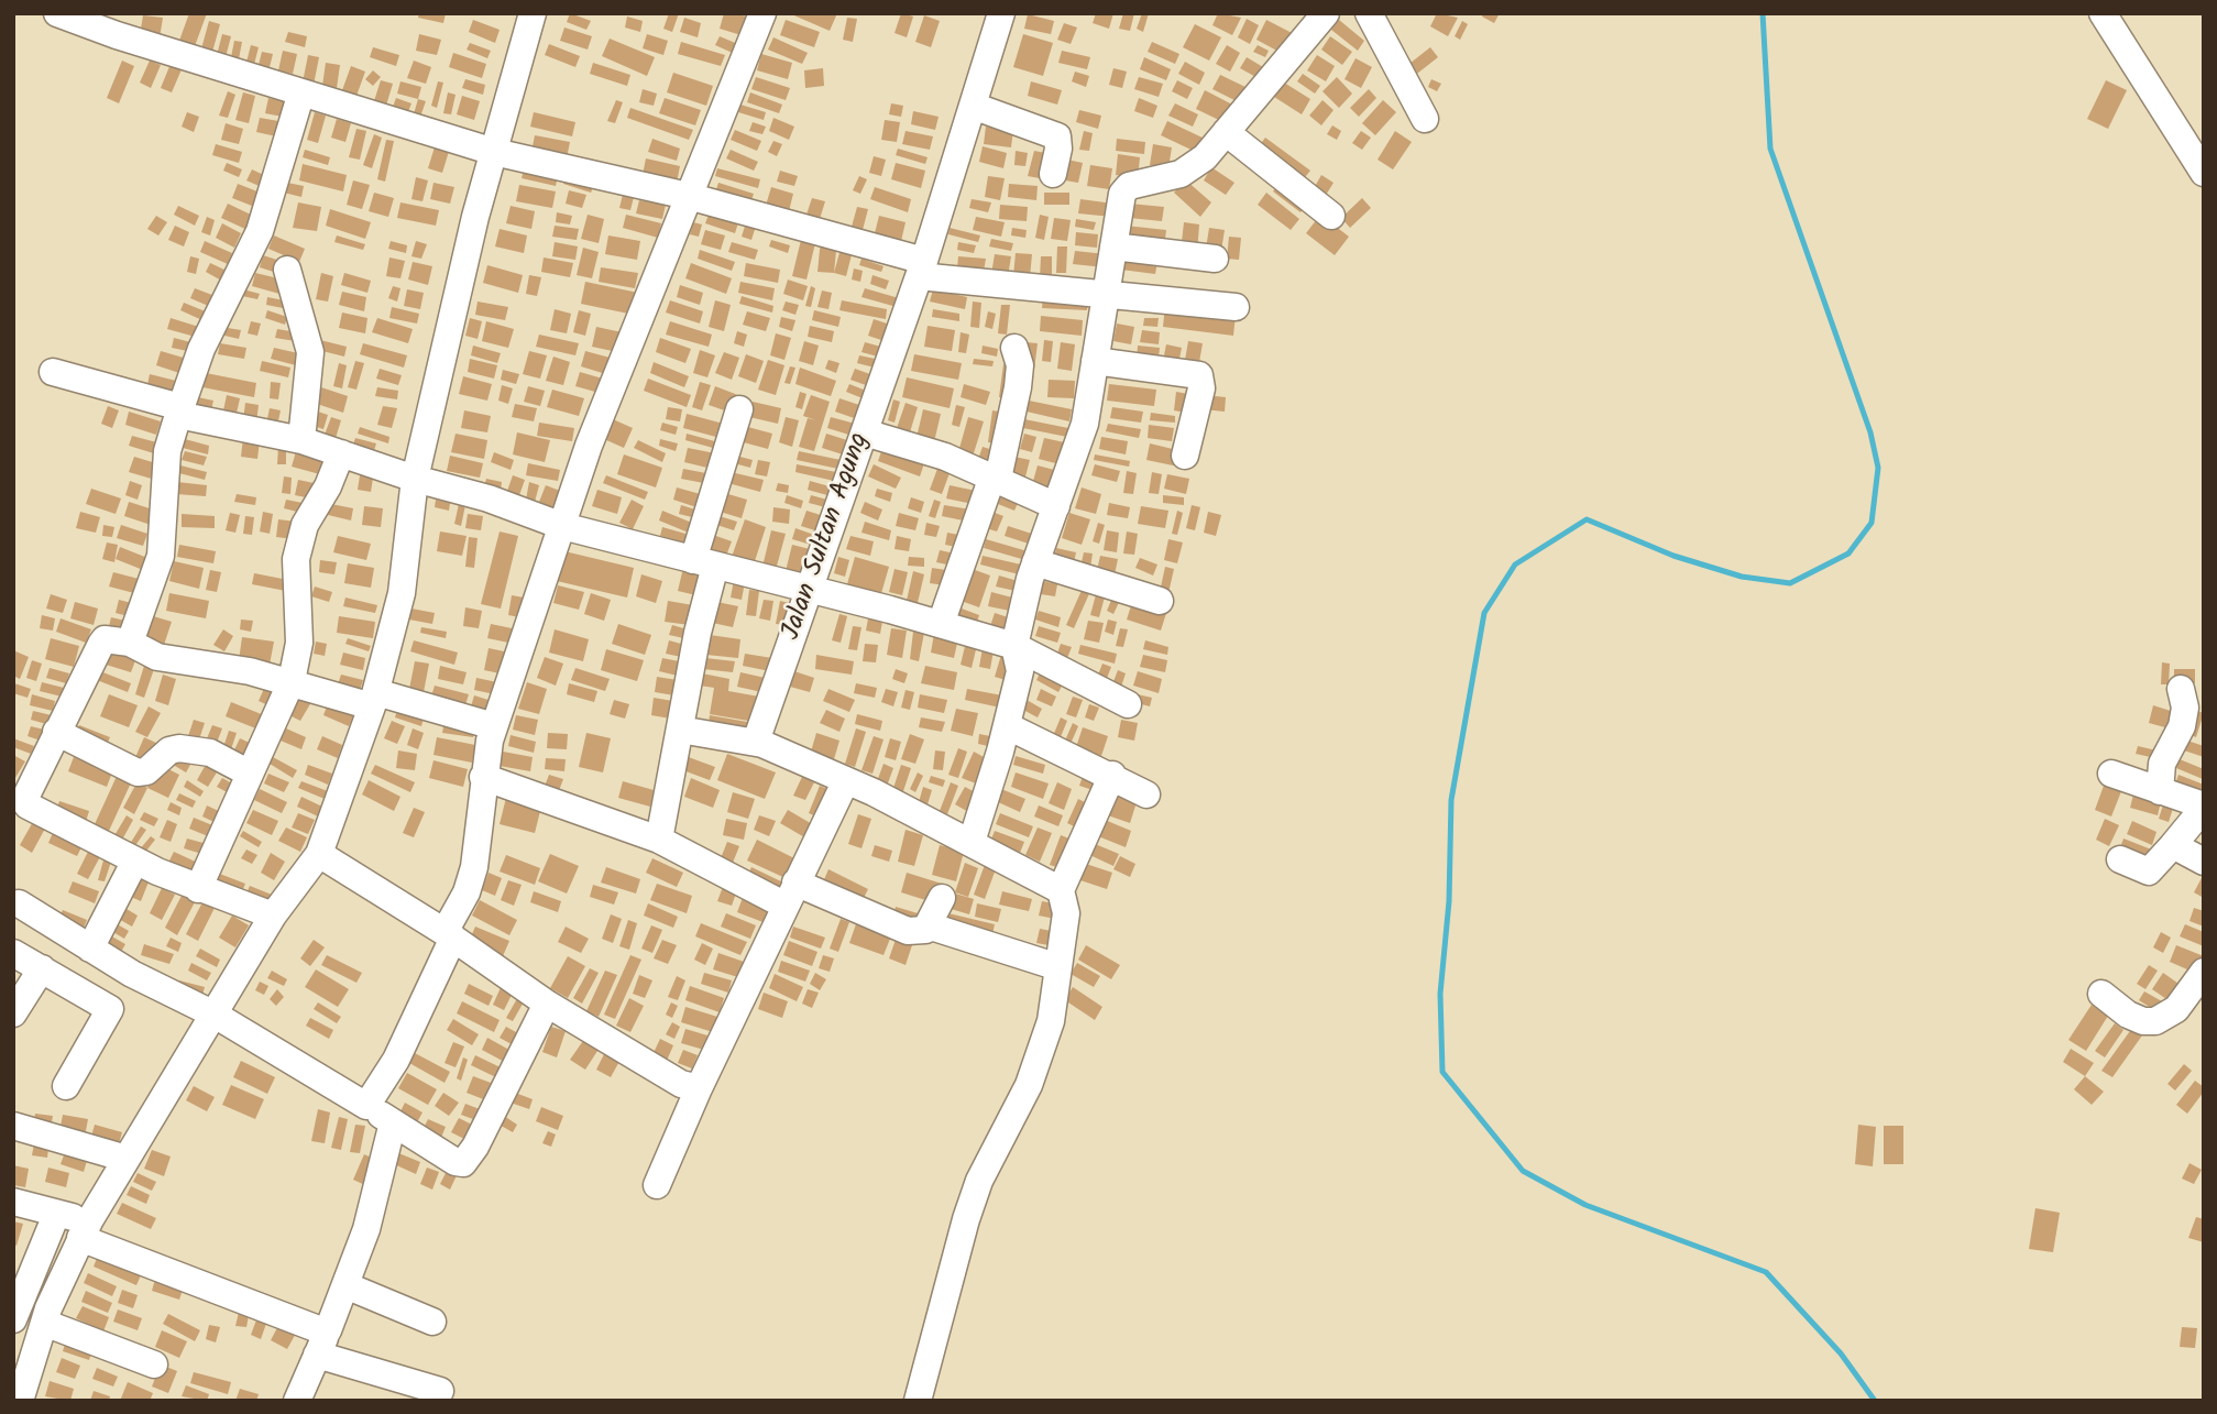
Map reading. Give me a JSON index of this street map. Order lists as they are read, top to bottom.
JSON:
{
  "streets": {
    "street": ["Jalan Sultan Agung"]
  }
}
